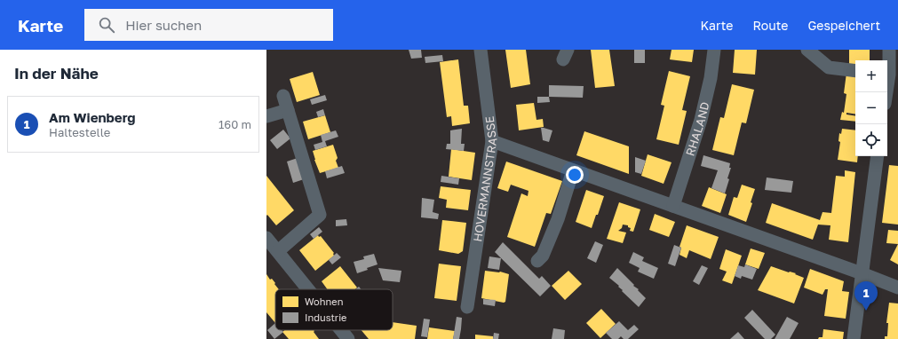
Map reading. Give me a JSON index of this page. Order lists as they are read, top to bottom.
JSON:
{
  "streets": {
    "street": ["RHALAND", "HOVERMANNSTRASSE"]
  },
  "legend": ["Wohnen", "Industrie"],
  "page": {
    "header": "Karte",
    "search": "Hier suchen",
    "nav": ["Karte", "Route", "Gespeichert"],
    "heading": "In der Nähe",
    "map_buttons": ["+", "−"],
    "list": [
      {
        "mark": "1",
        "name": "Am Wienberg",
        "note": "Haltestelle",
        "value": "160 m"
      }
    ],
    "pins": "1"
  }
}
